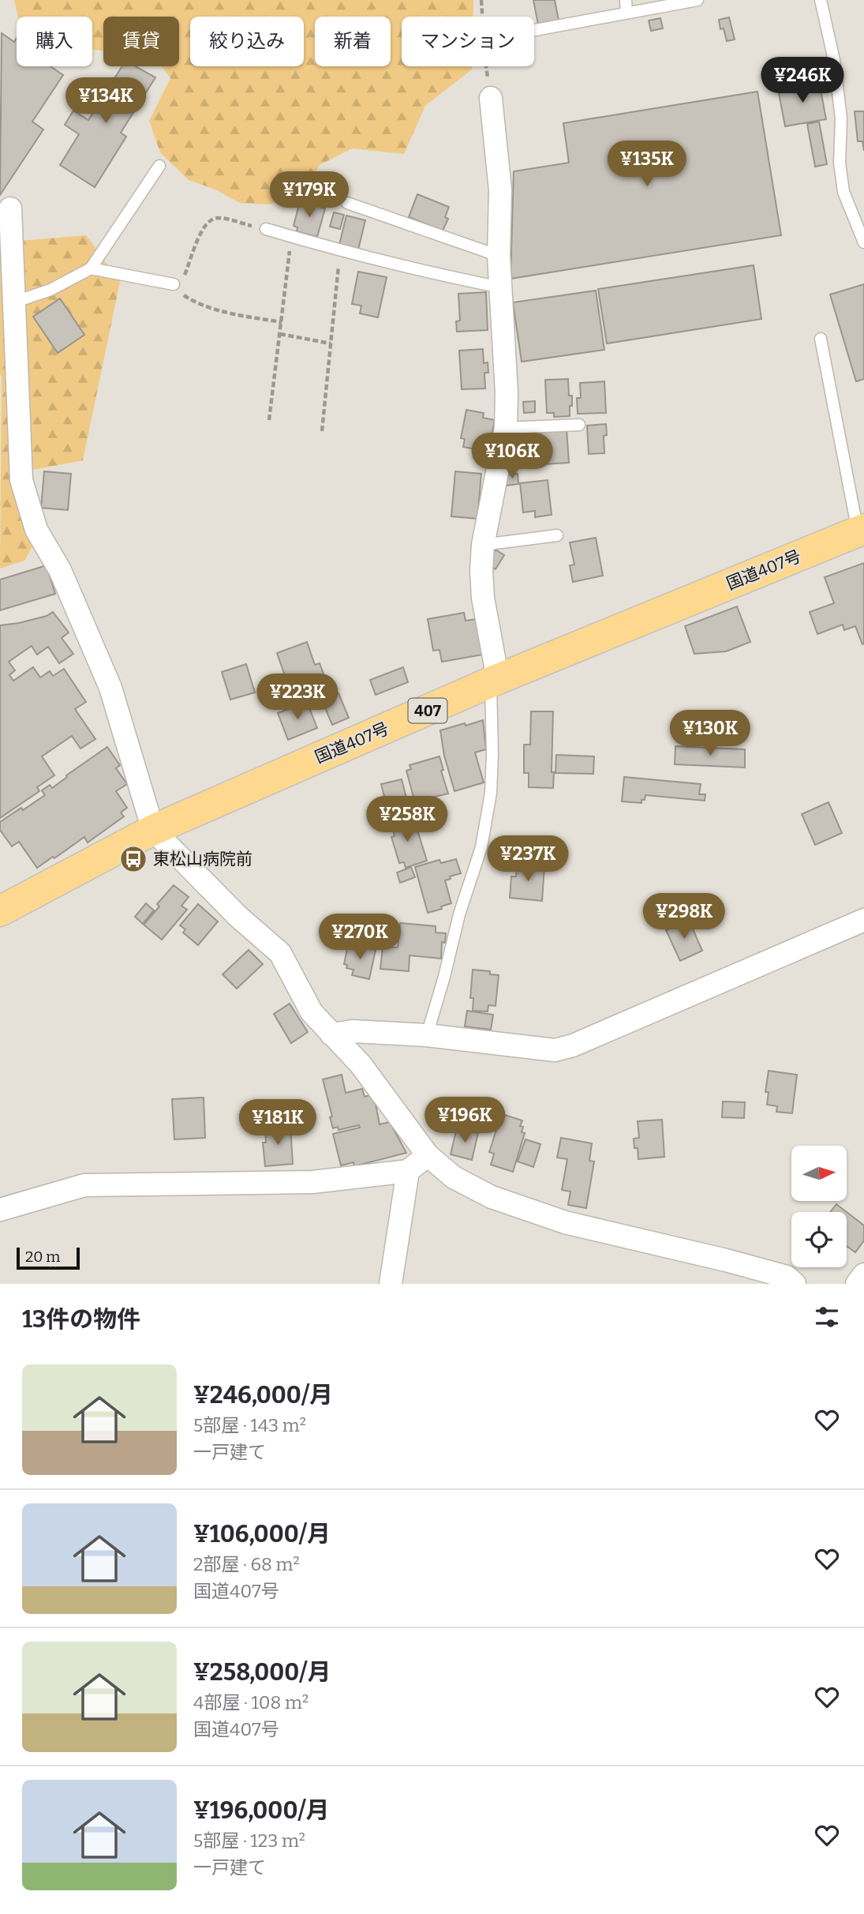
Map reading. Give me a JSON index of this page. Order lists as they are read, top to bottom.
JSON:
{
  "streets": {
    "highway": ["国道407号", "407"]
  },
  "places": {
    "bus stop": ["東松山病院前"]
  },
  "scale_bar": "20 m",
  "north": "right",
  "page": {
    "chip": [
      "購入",
      "賃貸",
      "絞り込み",
      "新着",
      "マンション"
    ],
    "price": [
      "¥246K",
      "¥134K",
      "¥135K",
      "¥179K",
      "¥106K",
      "¥223K",
      "¥130K",
      "¥258K",
      "¥237K",
      "¥298K",
      "¥270K",
      "¥196K",
      "¥181K"
    ],
    "scale": "20 m",
    "heading": "13件の物件",
    "list": [
      {
        "name": "¥246,000/月",
        "note": "5部屋 · 143 m² · 一戸建て"
      },
      {
        "name": "¥106,000/月",
        "note": "2部屋 · 68 m² · 国道407号"
      },
      {
        "name": "¥258,000/月",
        "note": "4部屋 · 108 m² · 国道407号"
      },
      {
        "name": "¥196,000/月",
        "note": "5部屋 · 123 m² · 一戸建て"
      }
    ]
  }
}
